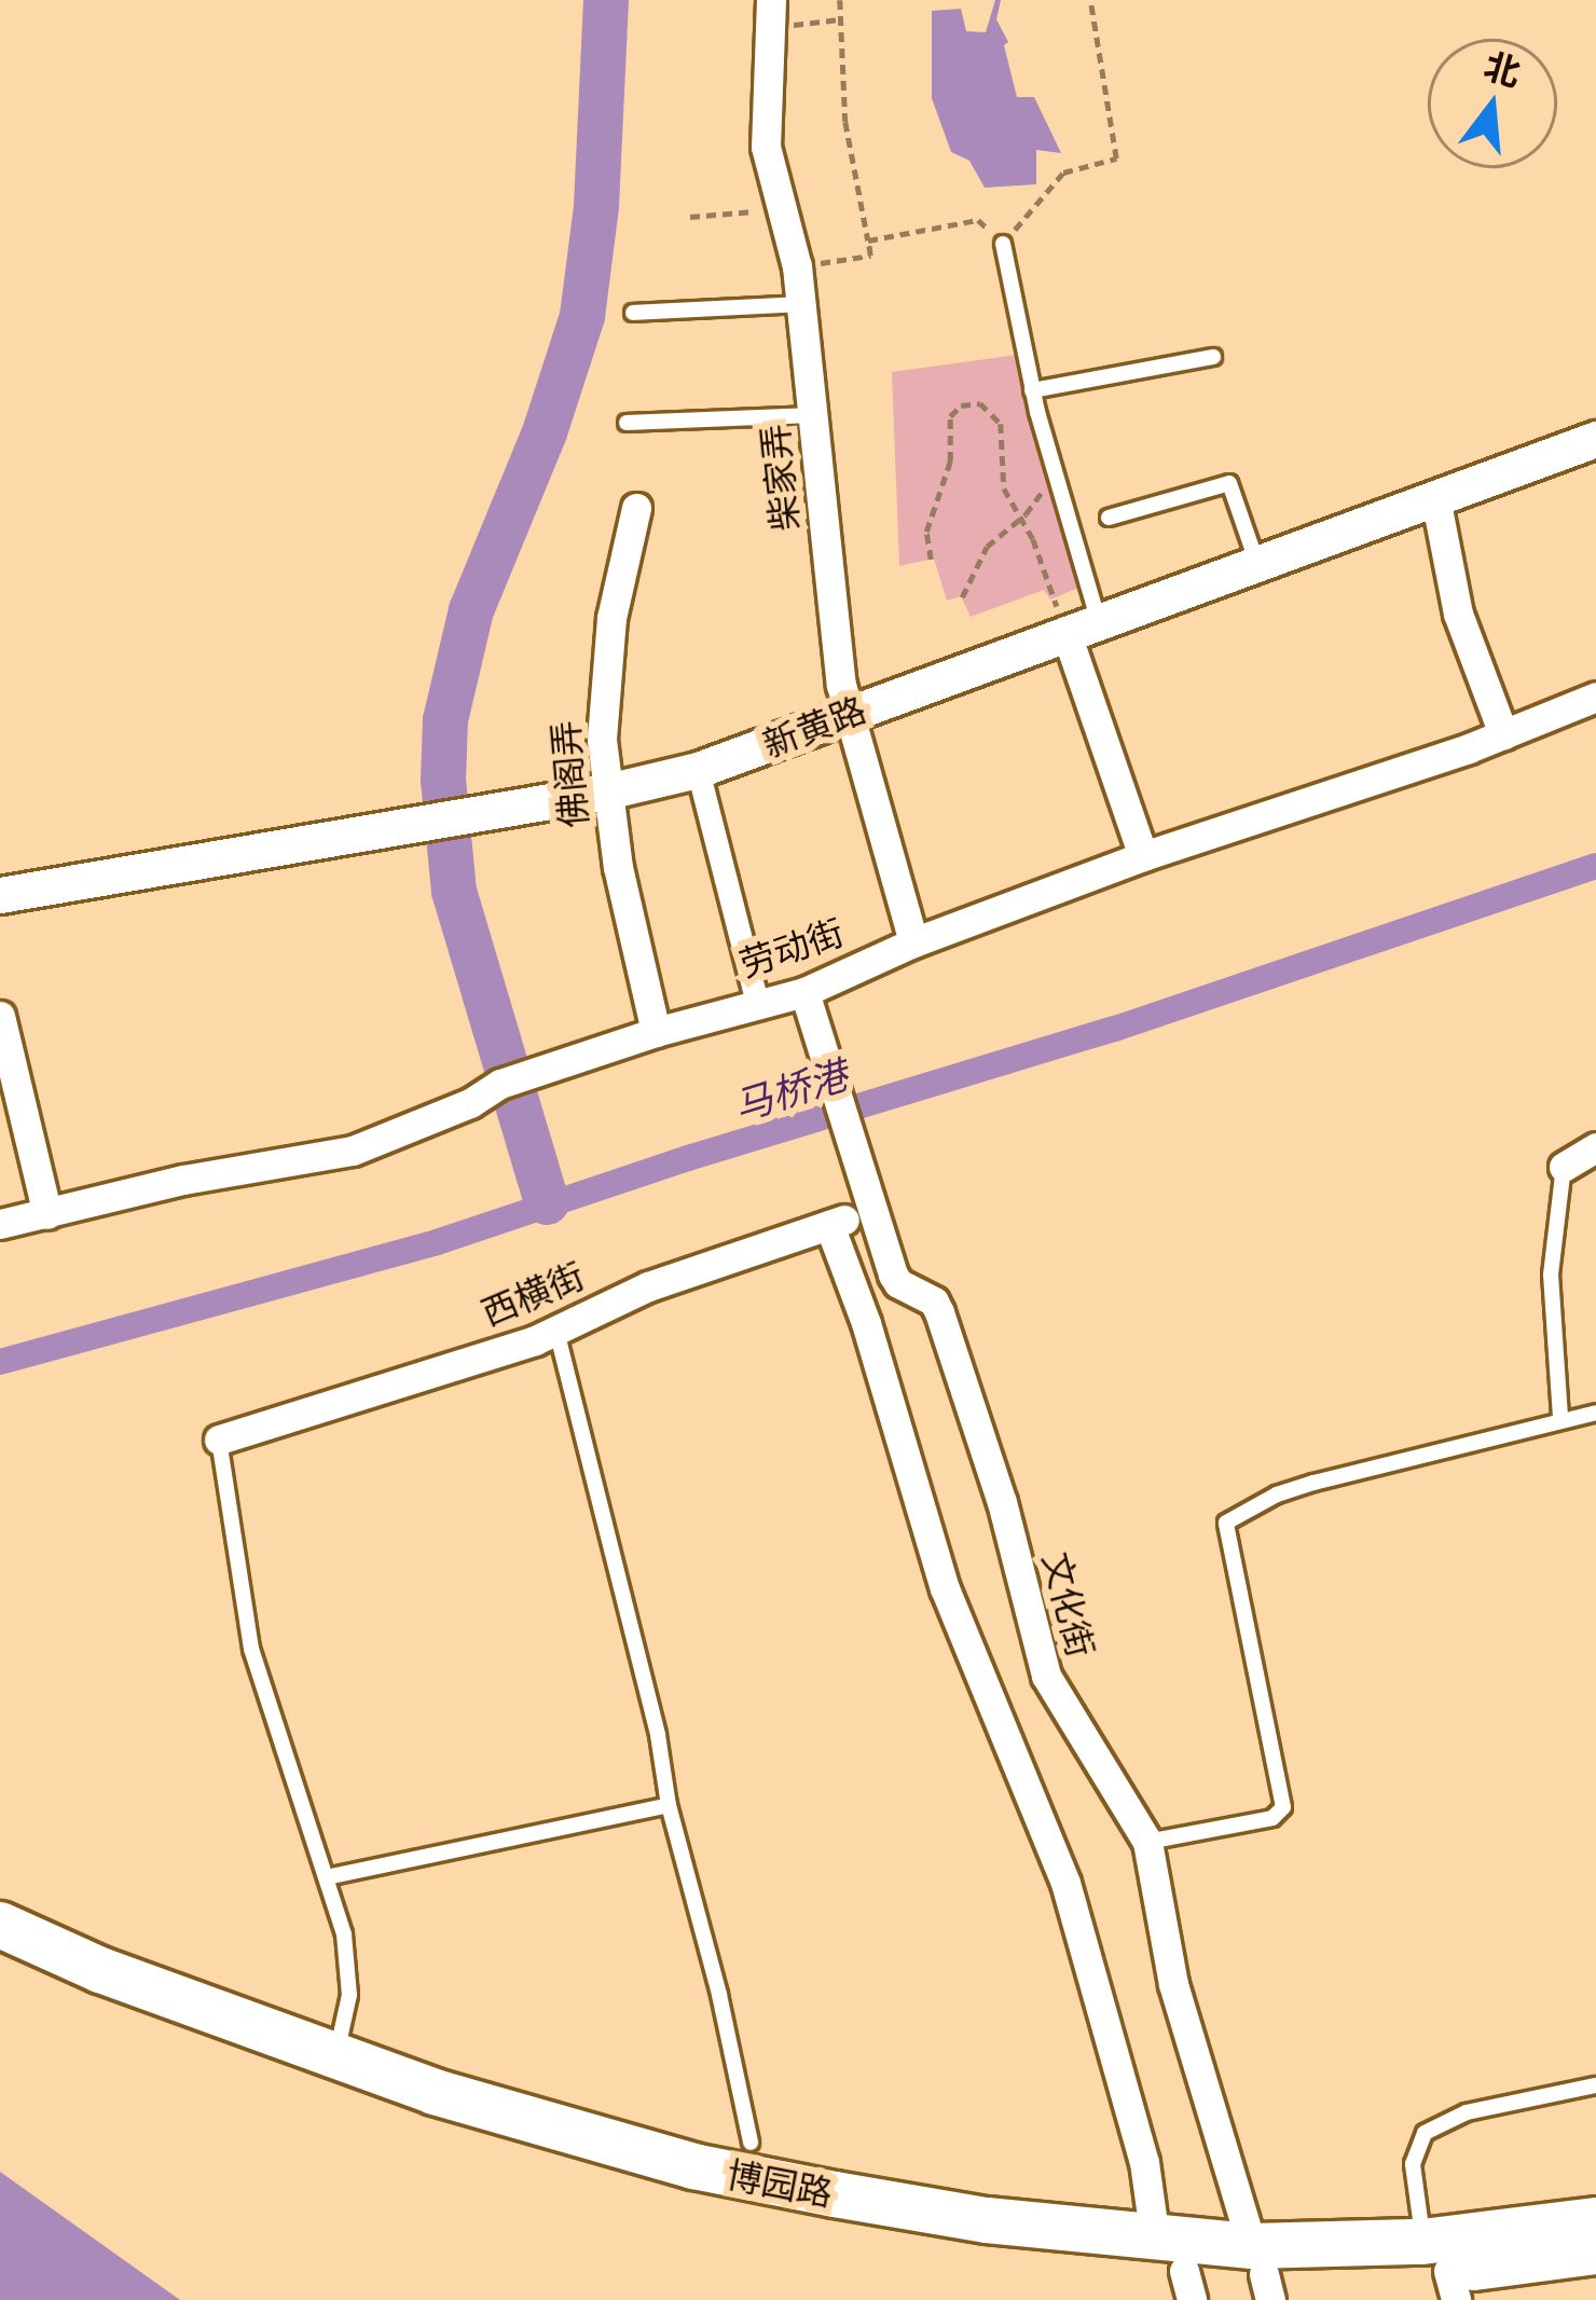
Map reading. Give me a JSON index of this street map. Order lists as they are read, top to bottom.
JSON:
{
  "streets": {
    "main road": ["博园路"],
    "street": [
      "柴家弄",
      "新黄路",
      "佛阁弄",
      "劳动街",
      "西横街",
      "文化街"
    ]
  },
  "crossings": [
    ["柴家弄", "新黄路"],
    ["柴家弄", "劳动街"],
    ["新黄路", "佛阁弄"],
    ["佛阁弄", "劳动街"],
    ["劳动街", "文化街"],
    ["西横街", "文化街"],
    ["文化街", "博园路"]
  ],
  "water": ["马桥港"],
  "north": "top"
}
